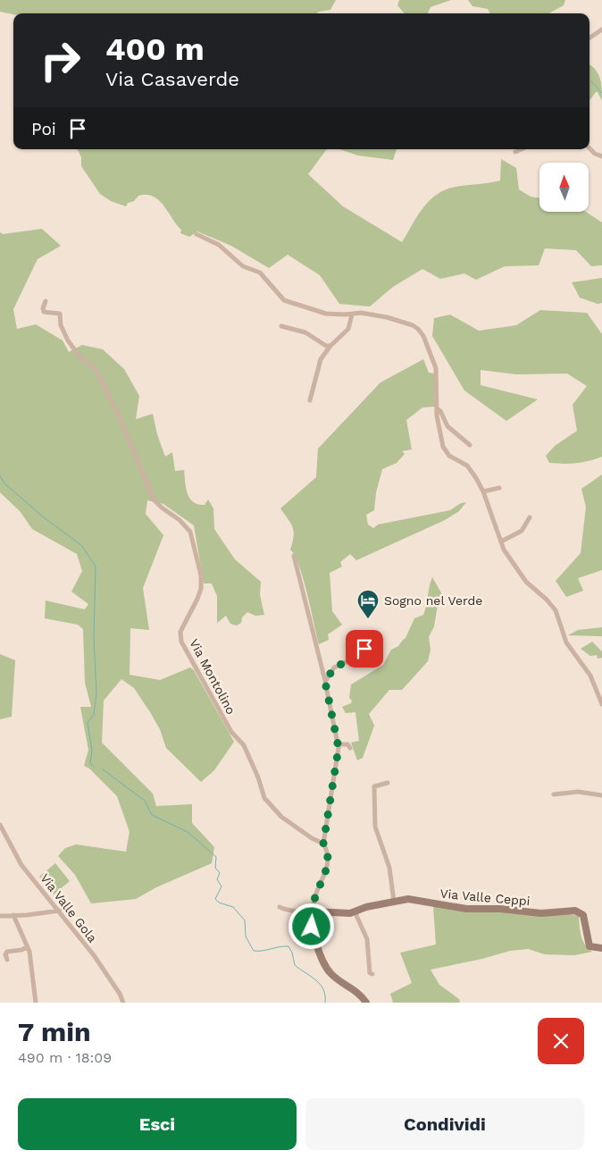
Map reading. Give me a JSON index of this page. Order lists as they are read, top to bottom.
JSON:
{
  "streets": {
    "street": ["Via Montolino", "Via Valle Ceppi", "Via Valle Gola"]
  },
  "places": {
    "hotel": ["Sogno nel Verde"]
  },
  "north": "top",
  "page": {
    "turn": ["400 m", "Via Casaverde"],
    "then": "Poi",
    "heading": ["7 min", "490 m · 18:09"],
    "buttons": ["Esci", "Condividi"]
  }
}
